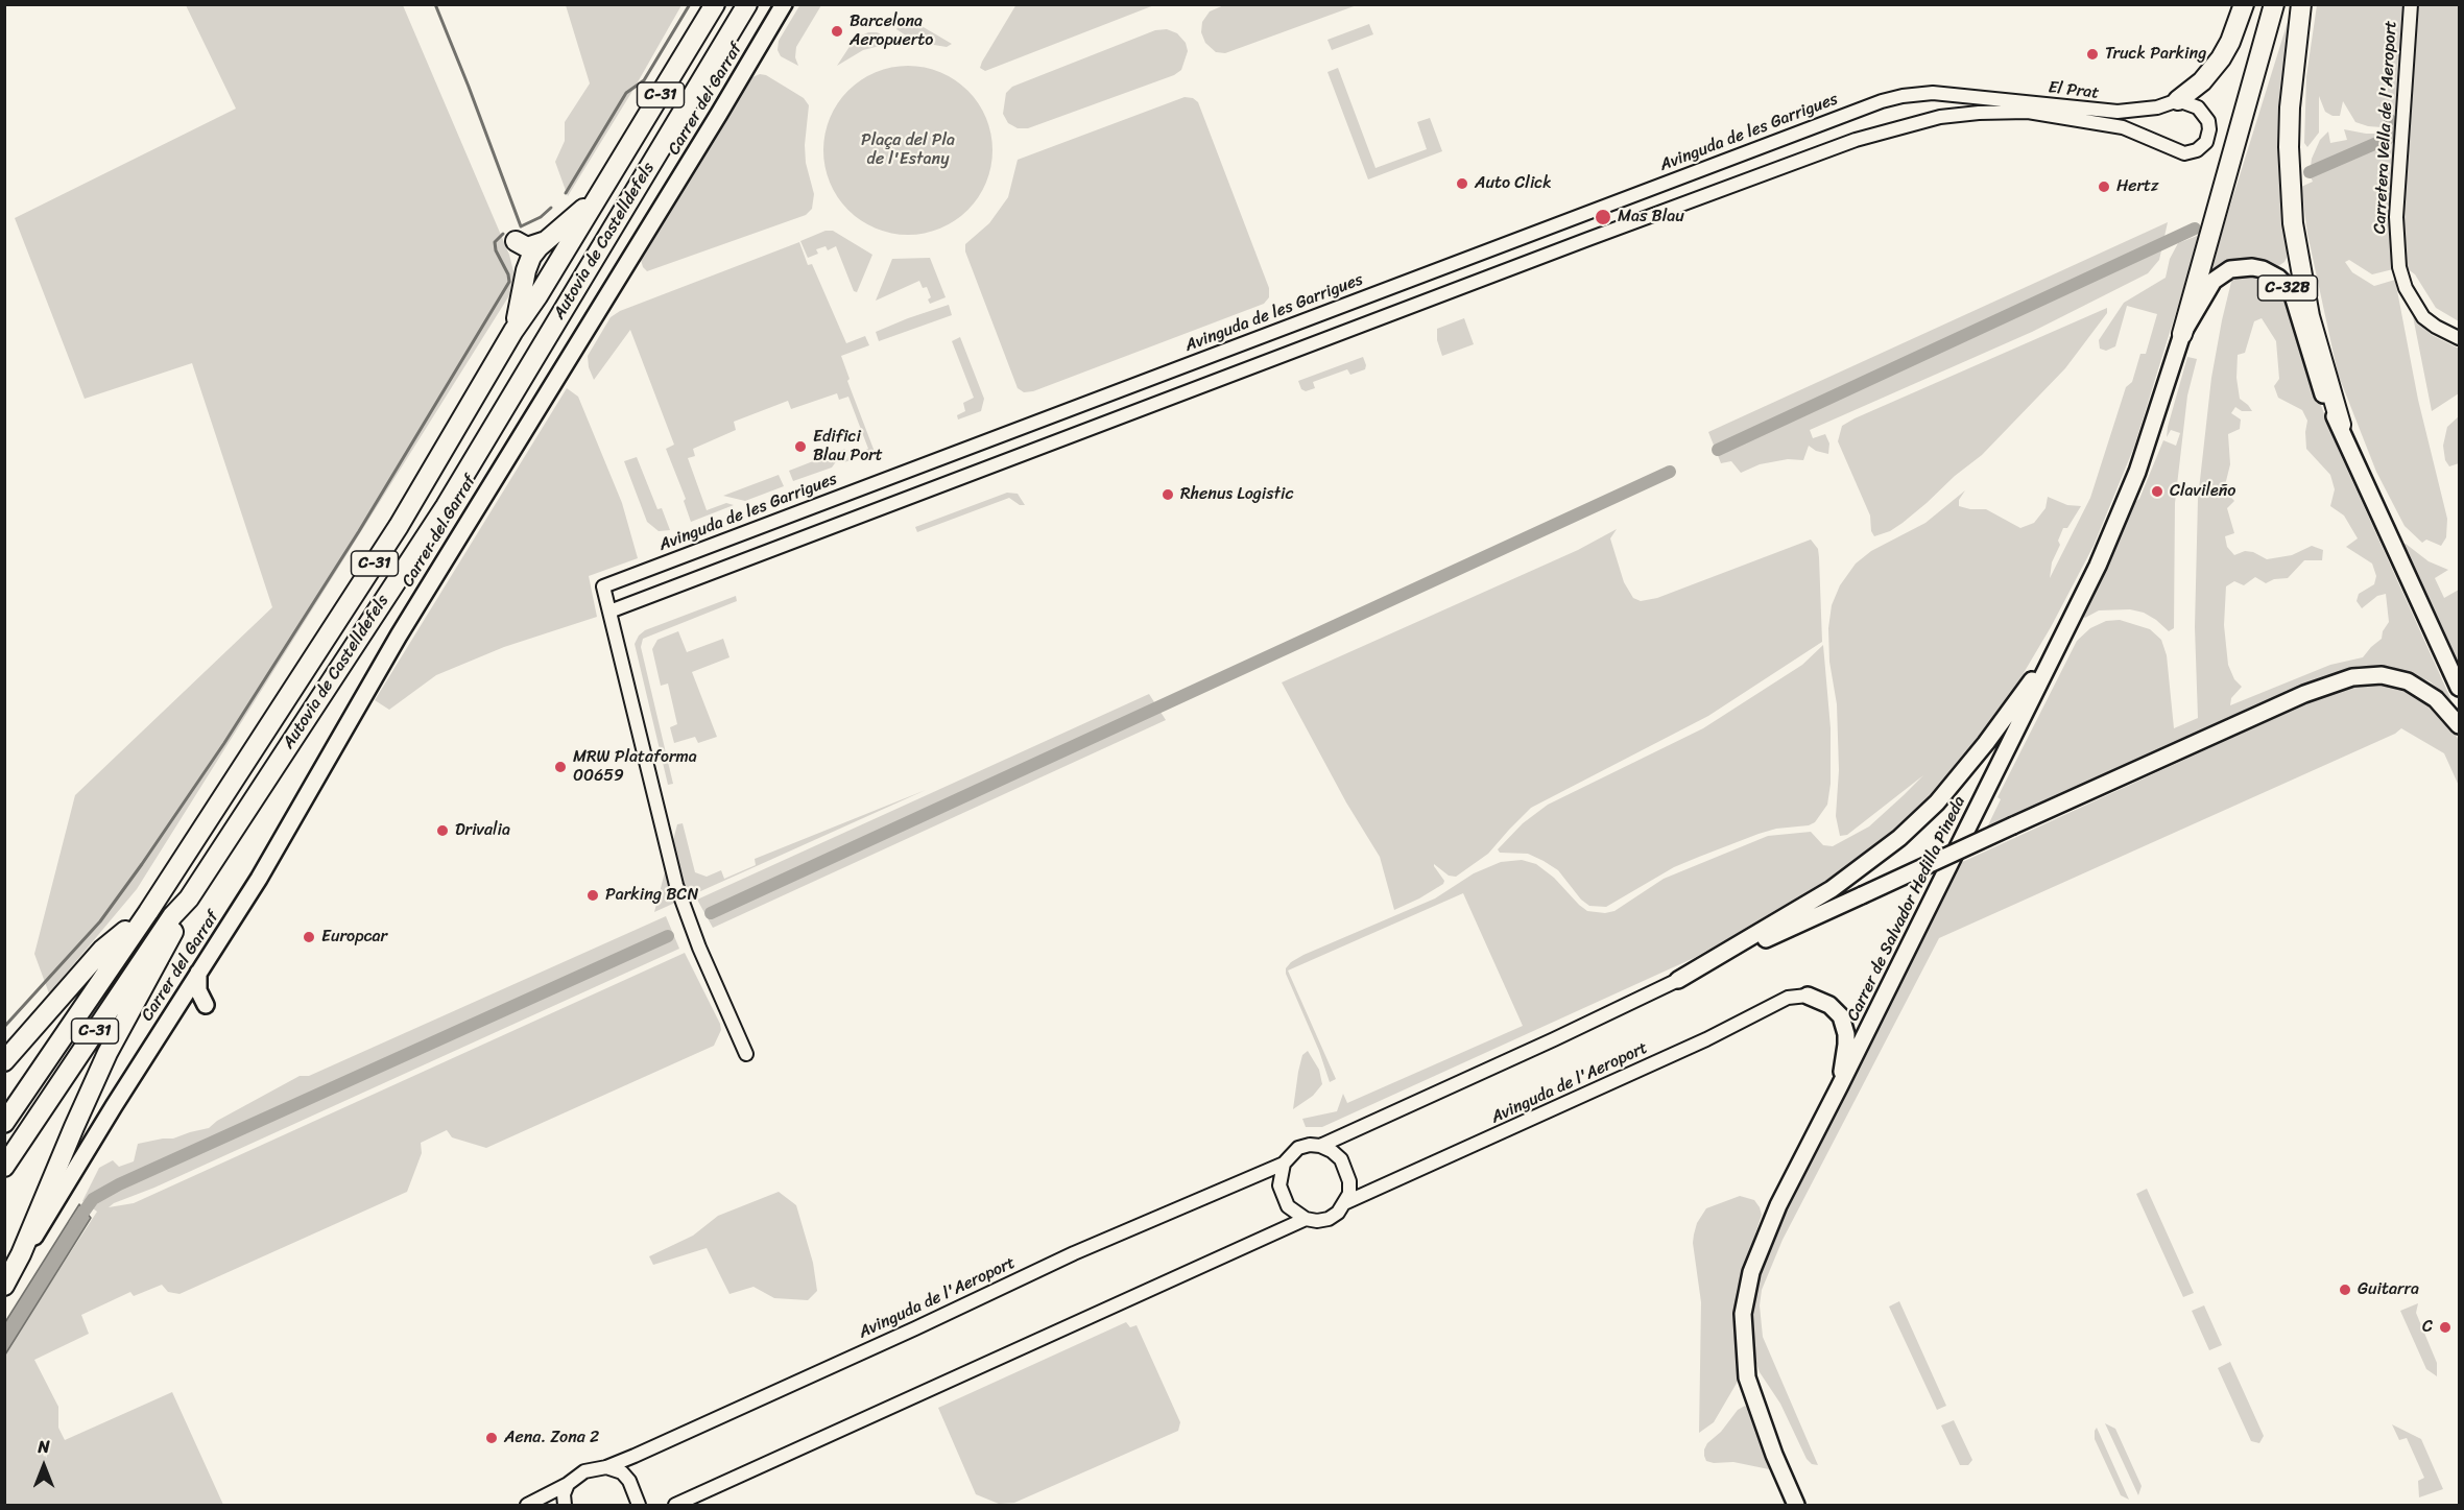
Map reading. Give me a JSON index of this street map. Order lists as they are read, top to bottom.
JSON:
{
  "streets": {
    "highway": ["C-31", "Autovia de Castelldefels", "C-32B"],
    "main road": ["Carrer del Garraf", "Carrer de Salvador Hedilla Pineda"],
    "street": [
      "El Prat",
      "Carretera Vella de l'Aeroport",
      "Avinguda de les Garrigues",
      "Avinguda de l'Aeroport"
    ]
  },
  "crossings": [
    ["El Prat", "Avinguda de les Garrigues"],
    ["C-32B", "Carrer de Salvador Hedilla Pineda"]
  ],
  "parks": ["Plaça del Pla de l'Estany"],
  "places": [
    "Barcelona Aeropuerto",
    "Truck Parking",
    "Auto Click",
    "Hertz",
    "Mas Blau",
    "Edifici Blau Port",
    "Clavileño",
    "Rhenus Logistic",
    "MRW Plataforma 00659",
    "Drivalia",
    "Parking BCN",
    "Europcar",
    "Guitarra",
    "C",
    "Aena. Zona 2"
  ],
  "north": "top"
}
